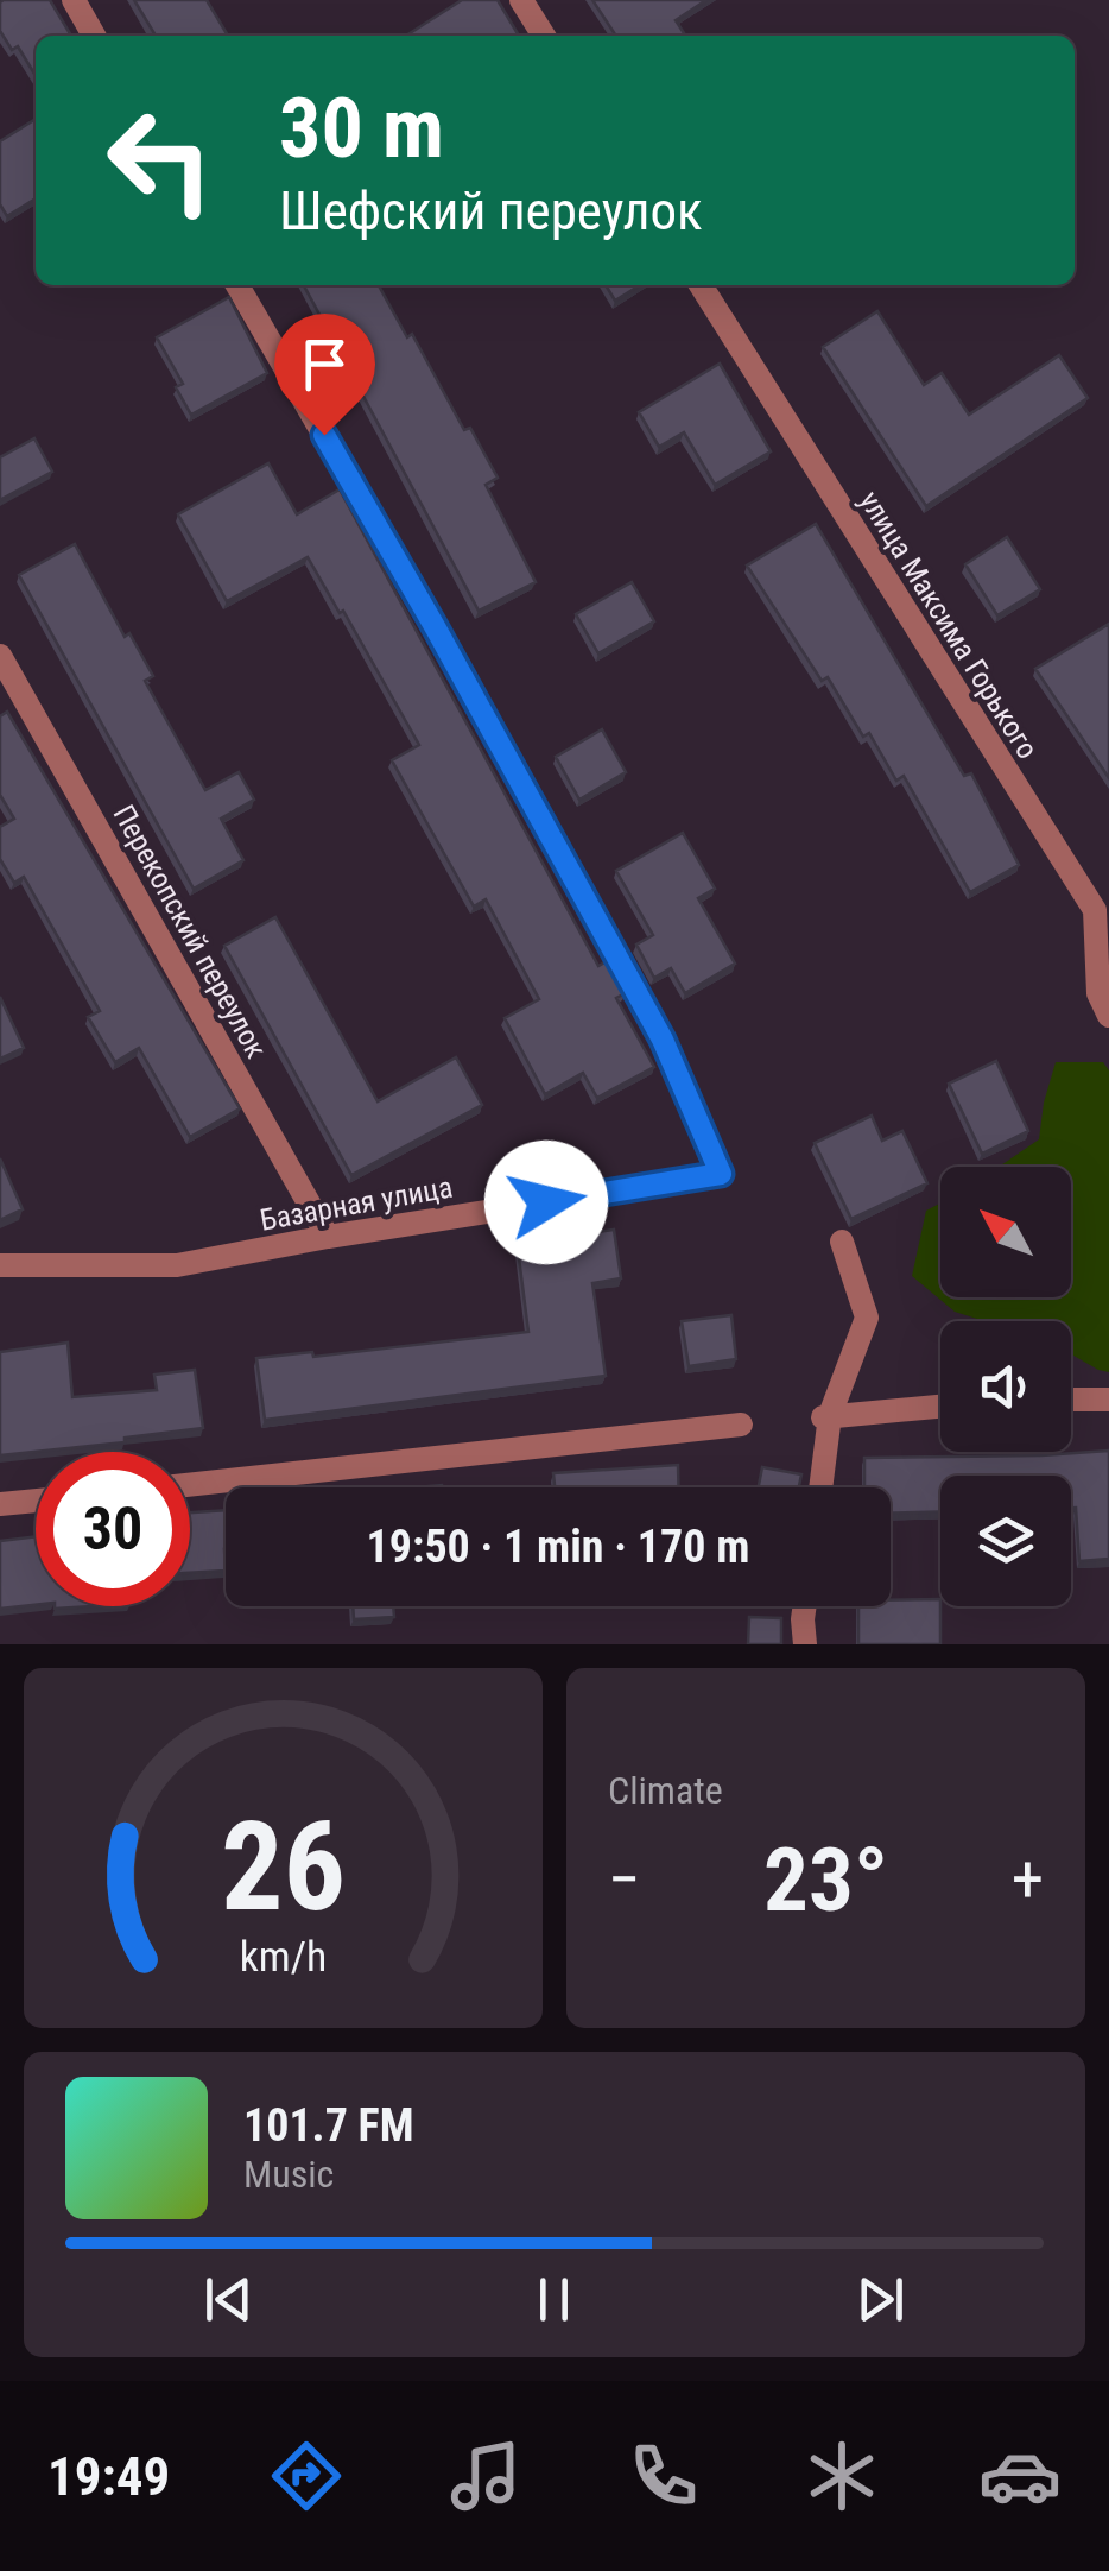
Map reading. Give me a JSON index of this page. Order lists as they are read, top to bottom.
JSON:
{
  "streets": {
    "street": ["улица Максима Горького", "Перекопский переулок", "Базарная улица"]
  },
  "crossings": [
    ["Перекопский переулок", "Базарная улица"]
  ],
  "north": "top left",
  "page": {
    "turn": ["30 m", "Шефский переулок"],
    "limit": "30",
    "trip": "19:50 · 1 min · 170 m",
    "tile": "Climate",
    "heat": ["−", "23°", "+"],
    "song": ["101.7 FM", "Music"],
    "tabs": "19:49",
    "gauge": ["26", "km/h"]
  }
}
